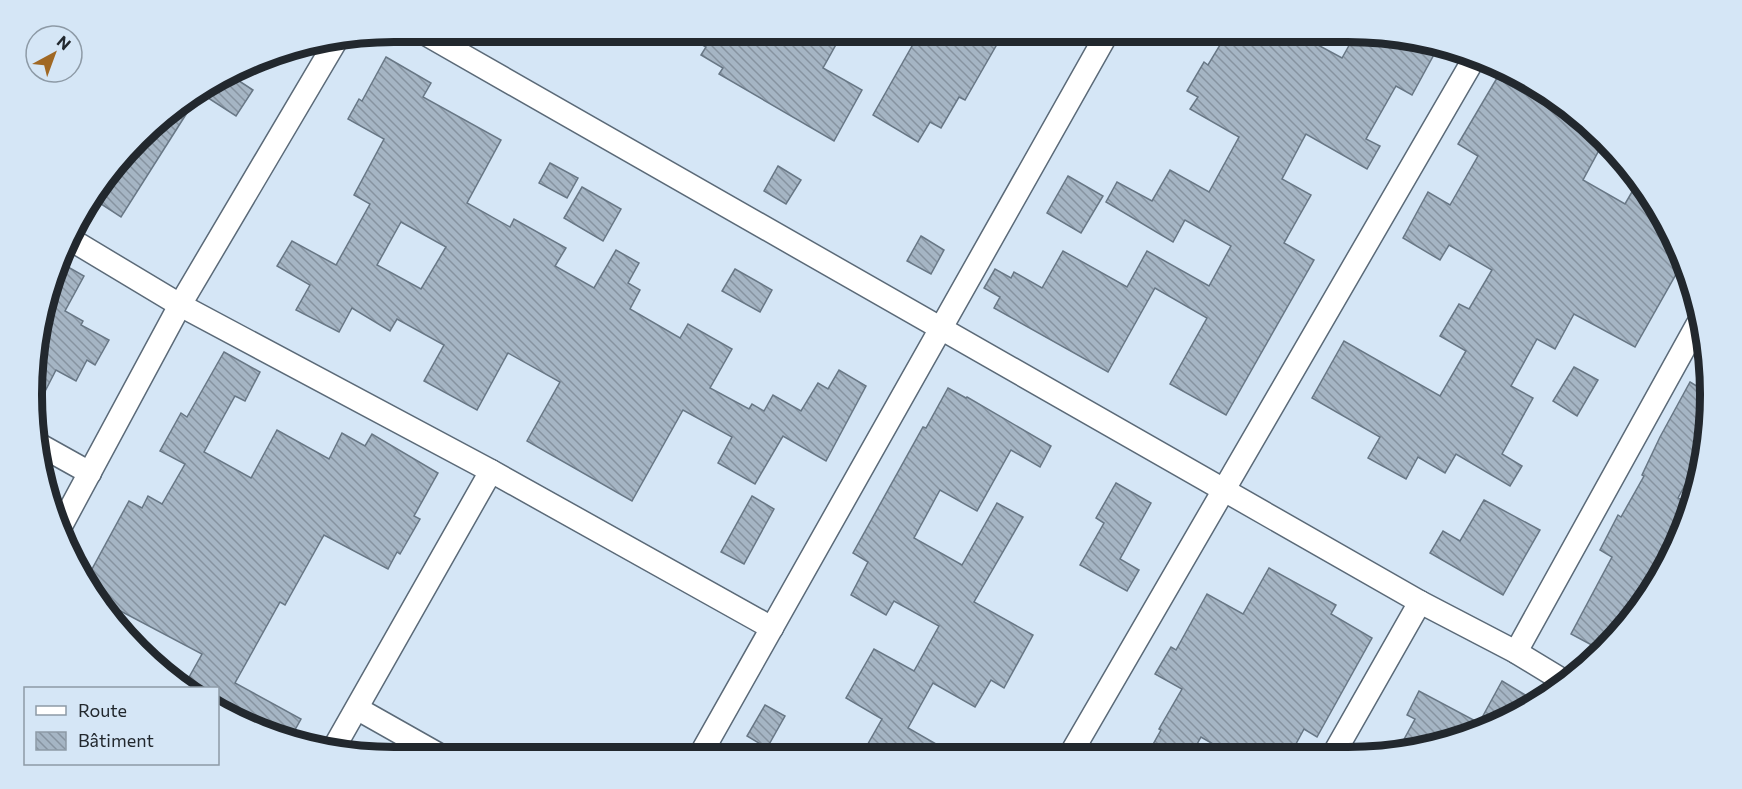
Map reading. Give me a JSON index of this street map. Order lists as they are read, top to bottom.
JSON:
{
  "legend": ["Route", "Bâtiment"],
  "north": "top right"
}
